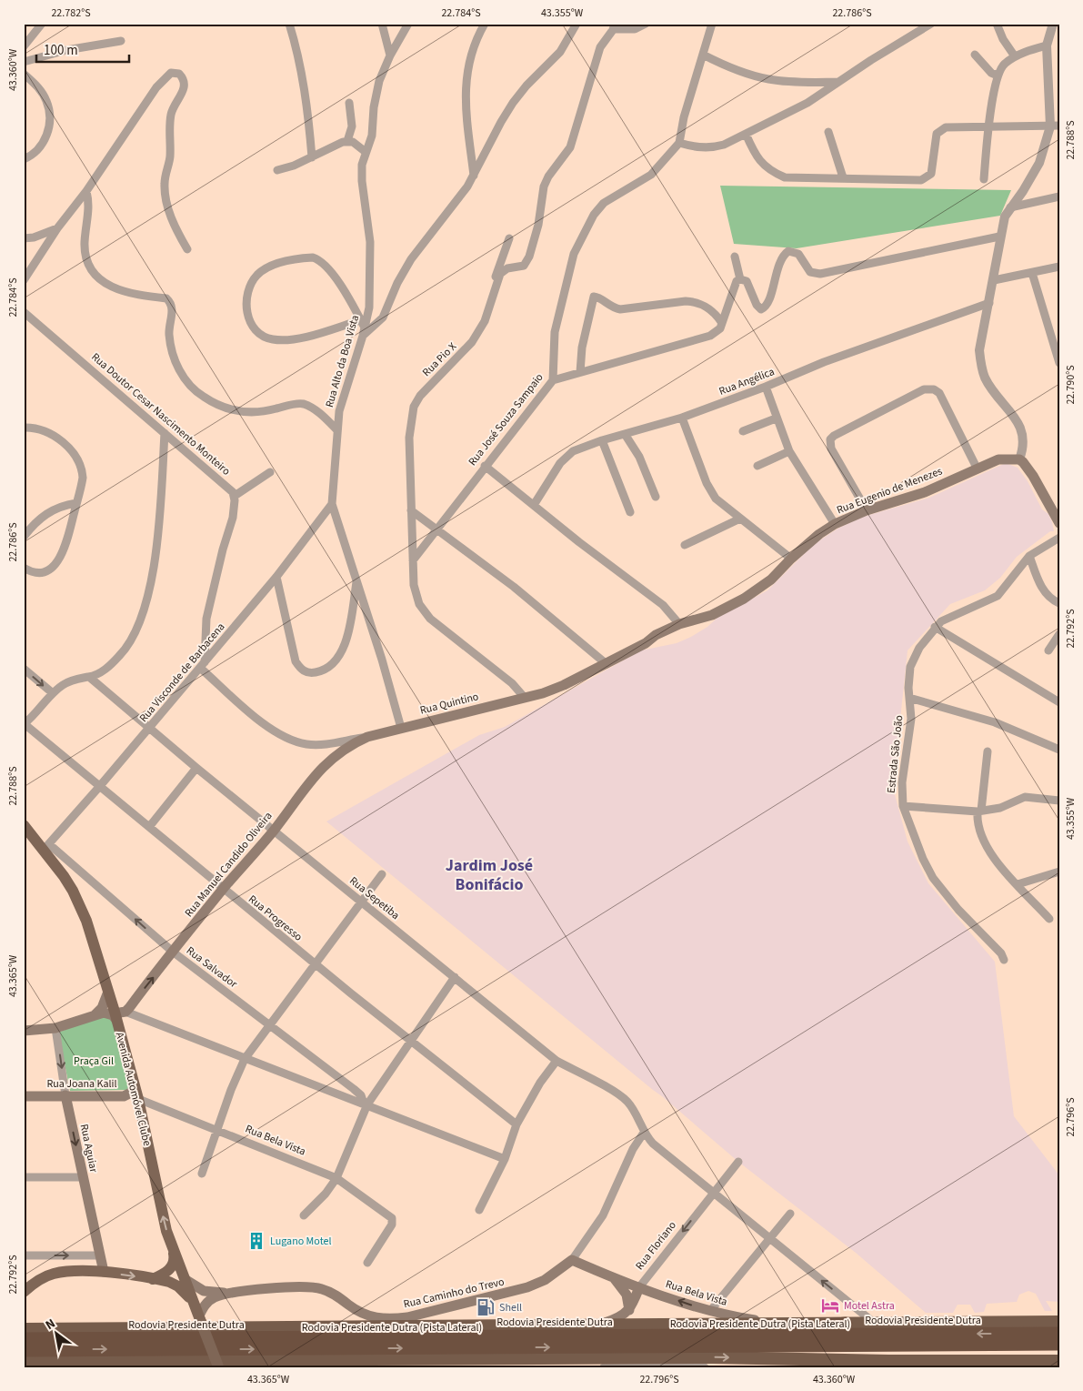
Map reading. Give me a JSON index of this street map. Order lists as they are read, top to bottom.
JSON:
{
  "streets": {
    "highway": ["Rodovia Presidente Dutra", "Rodovia Presidente Dutra (Pista Lateral)"],
    "main road": [
      "Rua Eugenio de Menezes",
      "Rua Quintino",
      "Rua Manuel Candido Oliveira",
      "Rua Joana Kalil",
      "Avenida Automóvel Clube",
      "Rua Bela Vista",
      "Rua Aguiar",
      "Rua Floriano",
      "Rua Caminho do Trevo"
    ],
    "street": [
      "Rua Pio X",
      "Rua Alto da Boa Vista",
      "Rua Angélica",
      "Rua Doutor Cesar Nascimento Monteiro",
      "Rua José Souza Sampaio",
      "Rua Visconde de Barbacena",
      "Estrada São João",
      "Rua Sepetiba",
      "Rua Progresso",
      "Rua Salvador"
    ]
  },
  "crossings": [
    ["Rua Pio X", "Rua José Souza Sampaio"],
    ["Rua Pio X", "Rua Quintino"],
    ["Rua Alto da Boa Vista", "Rua Visconde de Barbacena"],
    ["Rua Alto da Boa Vista", "Rua Quintino"],
    ["Rua Eugenio de Menezes", "Rua Quintino"],
    ["Rua Visconde de Barbacena", "Rua Quintino"],
    ["Rua Visconde de Barbacena", "Rua Sepetiba"],
    ["Rua Visconde de Barbacena", "Rua Progresso"],
    ["Rua Visconde de Barbacena", "Rua Salvador"],
    ["Rua Visconde de Barbacena", "Avenida Automóvel Clube"],
    ["Rua Quintino", "Rua Manuel Candido Oliveira"],
    ["Rua Manuel Candido Oliveira", "Rua Sepetiba"],
    ["Rua Manuel Candido Oliveira", "Rua Progresso"],
    ["Rua Manuel Candido Oliveira", "Rua Salvador"],
    ["Rua Manuel Candido Oliveira", "Avenida Automóvel Clube"],
    ["Rua Salvador", "Avenida Automóvel Clube"],
    ["Rua Joana Kalil", "Avenida Automóvel Clube"],
    ["Rua Joana Kalil", "Rua Aguiar"],
    ["Avenida Automóvel Clube", "Rua Bela Vista"],
    ["Avenida Automóvel Clube", "Rua Caminho do Trevo"],
    ["Rua Bela Vista", "Rua Floriano"],
    ["Rua Bela Vista", "Rua Caminho do Trevo"],
    ["Rua Bela Vista", "Rodovia Presidente Dutra (Pista Lateral)"]
  ],
  "one_way": ["Rua Salvador", "Rua Aguiar"],
  "districts": ["Jardim José Bonifácio"],
  "parks": ["Praça Gil"],
  "places": {
    "building": ["Lugano Motel"],
    "hotel": ["Motel Astra"],
    "fuel station": ["Shell"]
  },
  "scale_bar": "100 m",
  "north": "top left",
  "coordinates": [
    "22.782°S",
    "22.784°S",
    "43.355°W",
    "22.786°S",
    "43.360°W",
    "22.788°S",
    "22.790°S",
    "22.792°S",
    "43.365°W",
    "22.796°S"
  ]
}
